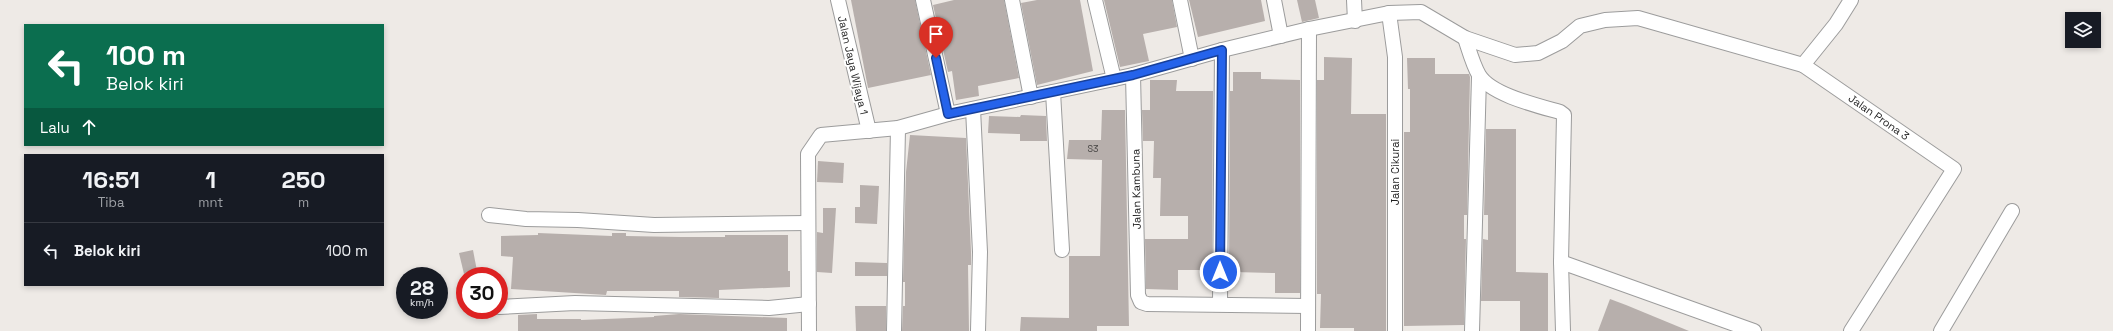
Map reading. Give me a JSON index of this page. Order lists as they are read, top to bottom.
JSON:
{
  "streets": {
    "street": [
      "Jalan Jaya Wijaya 1",
      "Jalan Prona 3",
      "Jalan Cikurai",
      "Jalan Kambuna"
    ]
  },
  "crossings": [
    ["Jalan Jaya Wijaya 1", "Jalan Prona 3"],
    ["Jalan Prona 3", "Jalan Cikurai"],
    ["Jalan Prona 3", "Jalan Kambuna"]
  ],
  "house_numbers": ["S3"],
  "page": {
    "turn": ["100 m", "Belok kiri"],
    "then": "Lalu",
    "eta": [
      "16:51",
      "Tiba",
      "1",
      "mnt",
      "250",
      "m"
    ],
    "list": [
      {
        "name": "Belok kiri",
        "value": "100 m"
      }
    ],
    "speed": "28 km/h",
    "limit": "30"
  }
}
